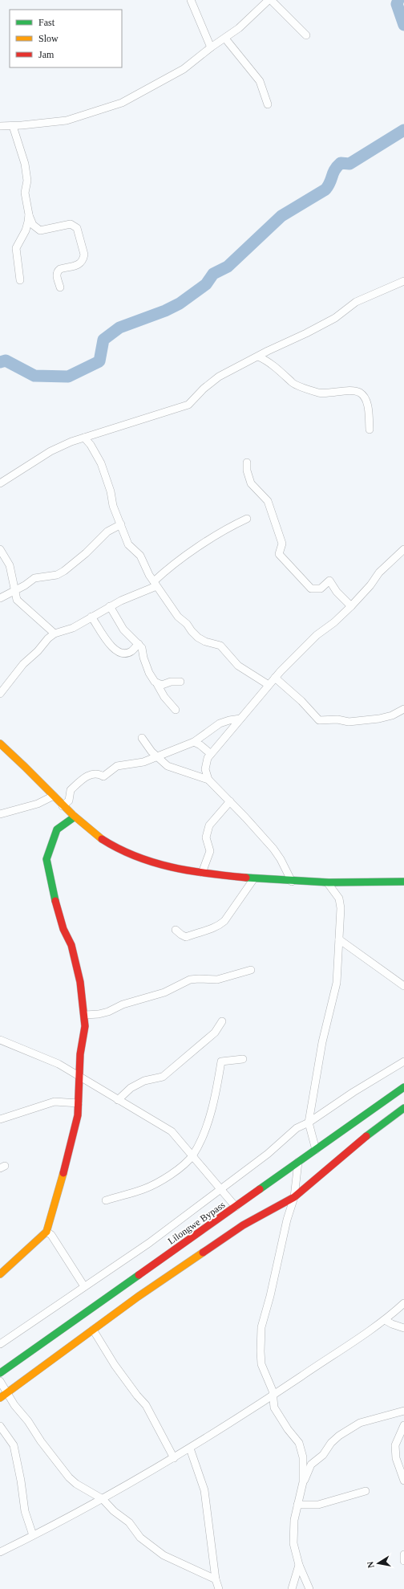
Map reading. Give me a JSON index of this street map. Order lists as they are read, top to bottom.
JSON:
{
  "streets": {
    "street": ["Lilongwe Bypass"]
  },
  "legend": ["Fast", "Slow", "Jam"],
  "north": "left"
}
